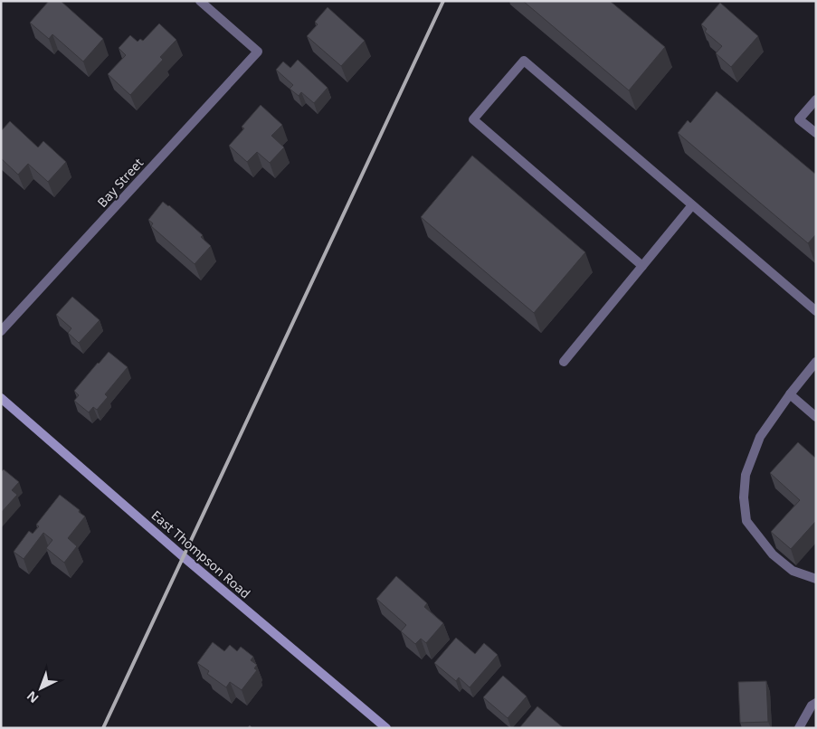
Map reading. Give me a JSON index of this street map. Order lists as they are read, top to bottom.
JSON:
{
  "streets": {
    "main road": ["East Thompson Road"],
    "street": ["Bay Street"]
  },
  "north": "bottom left"
}
